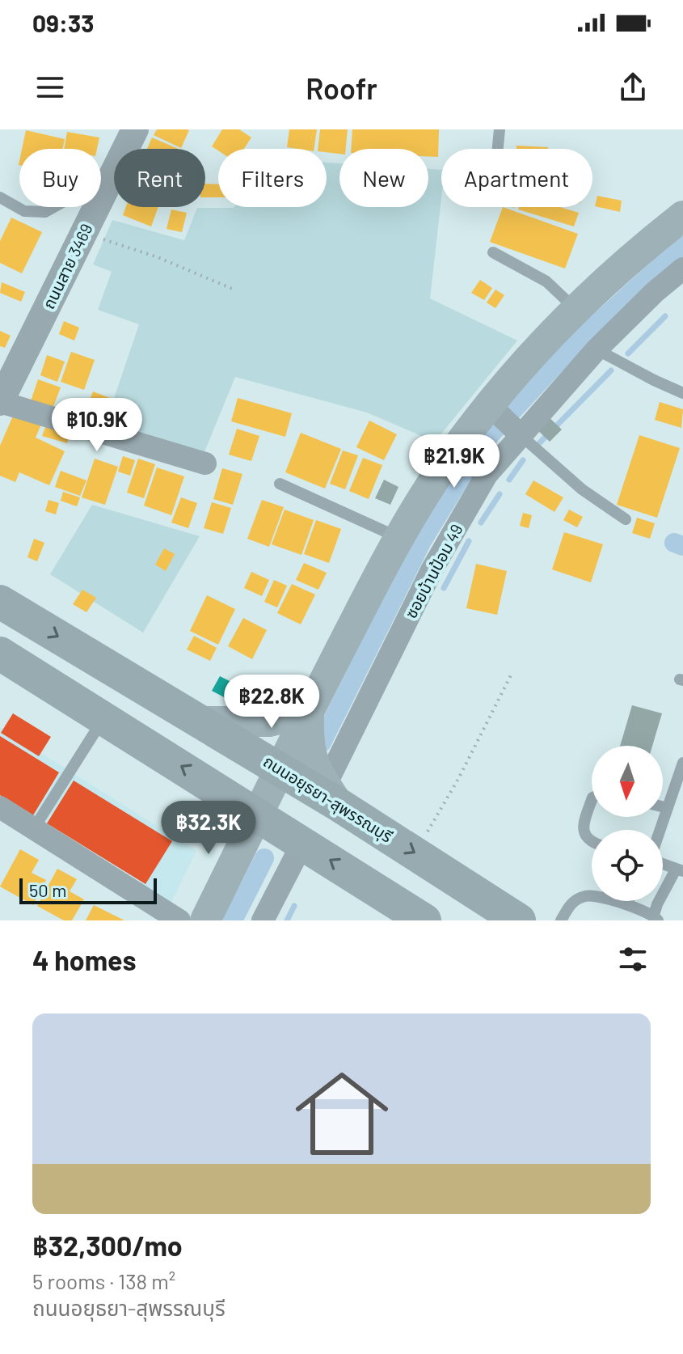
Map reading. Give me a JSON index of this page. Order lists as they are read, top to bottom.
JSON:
{
  "streets": {
    "main road": ["ถนนอยุธยา-สุพรรณบุรี"],
    "street": ["ถนนสาย 3469", "ซอยบ้านป้อม 49"]
  },
  "crossings": [
    ["ซอยบ้านป้อม 49", "ถนนอยุธยา-สุพรรณบุรี"]
  ],
  "scale_bar": "50 m",
  "north": "bottom",
  "page": {
    "status": "09:33",
    "header": "Roofr",
    "chip": [
      "Buy",
      "Rent",
      "Filters",
      "New",
      "Apartment"
    ],
    "price": [
      "฿10.9K",
      "฿21.9K",
      "฿22.8K",
      "฿32.3K"
    ],
    "scale": "50 m",
    "heading": "4 homes",
    "list": [
      {
        "name": "฿32,300/mo",
        "note": "5 rooms · 138 m² · ถนนอยุธยา-สุพรรณบุรี"
      }
    ]
  }
}
